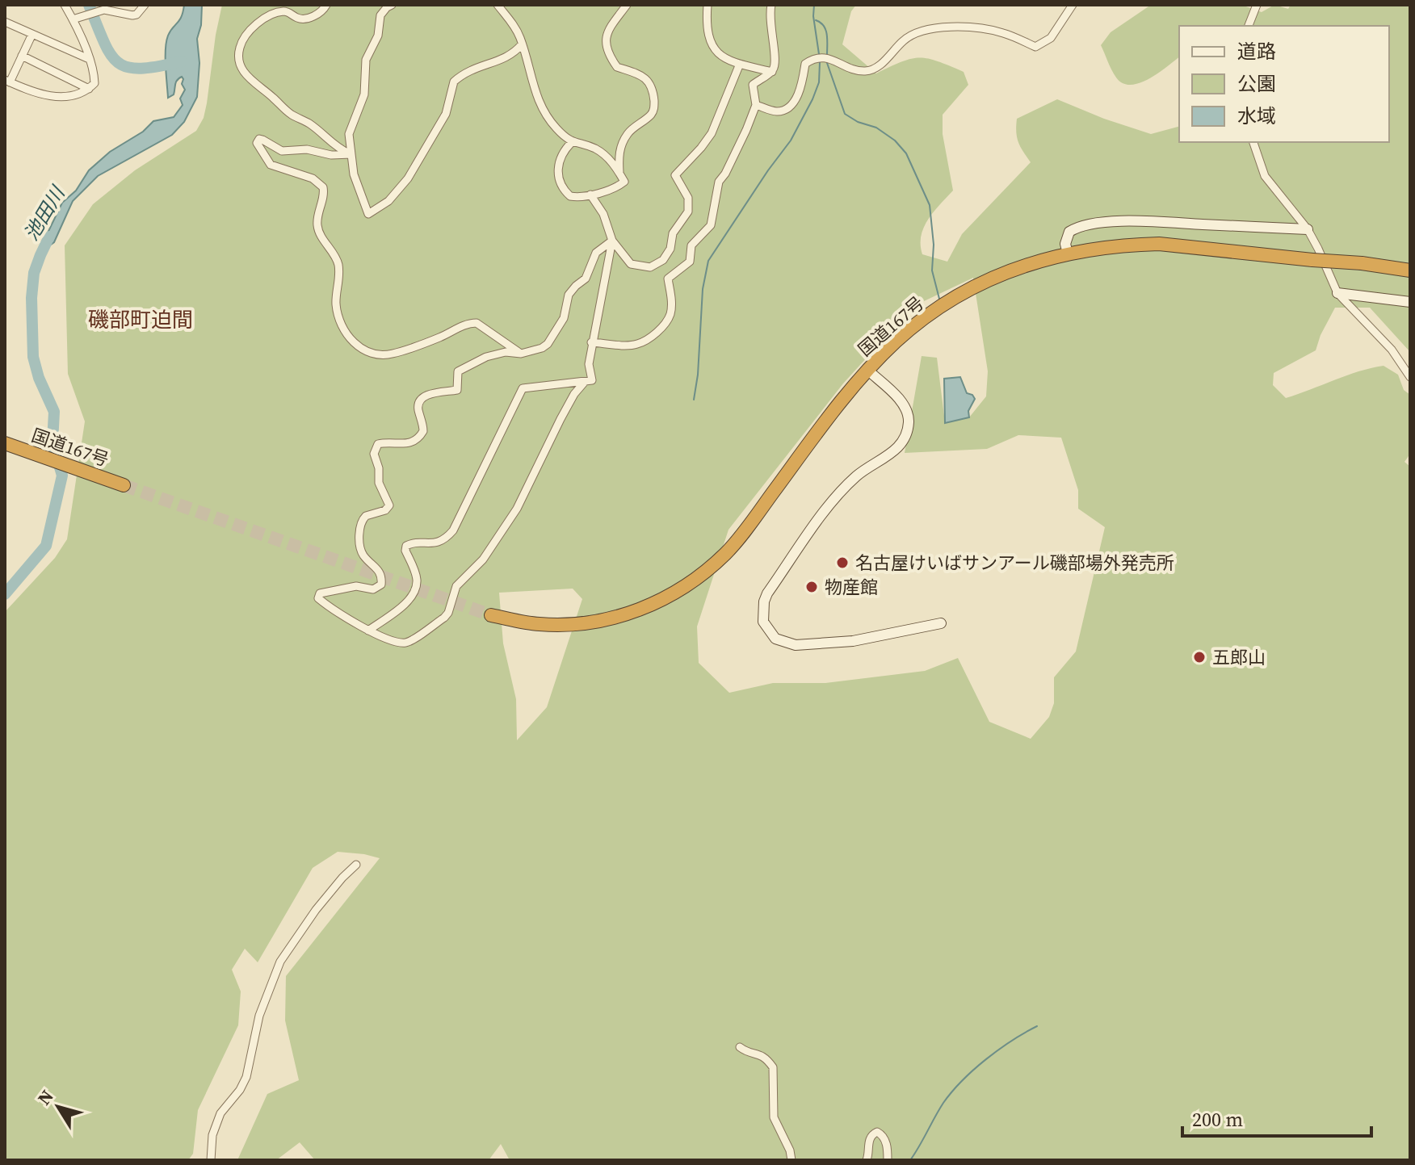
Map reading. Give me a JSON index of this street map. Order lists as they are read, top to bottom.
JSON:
{
  "streets": {
    "highway": ["国道167号"]
  },
  "districts": ["磯部町迫間"],
  "water": ["池田川"],
  "places": ["名古屋けいばサンアール磯部場外発売所", "物産館", "五郎山"],
  "legend": ["道路", "公園", "水域"],
  "scale_bar": "200 m",
  "north": "top left"
}
